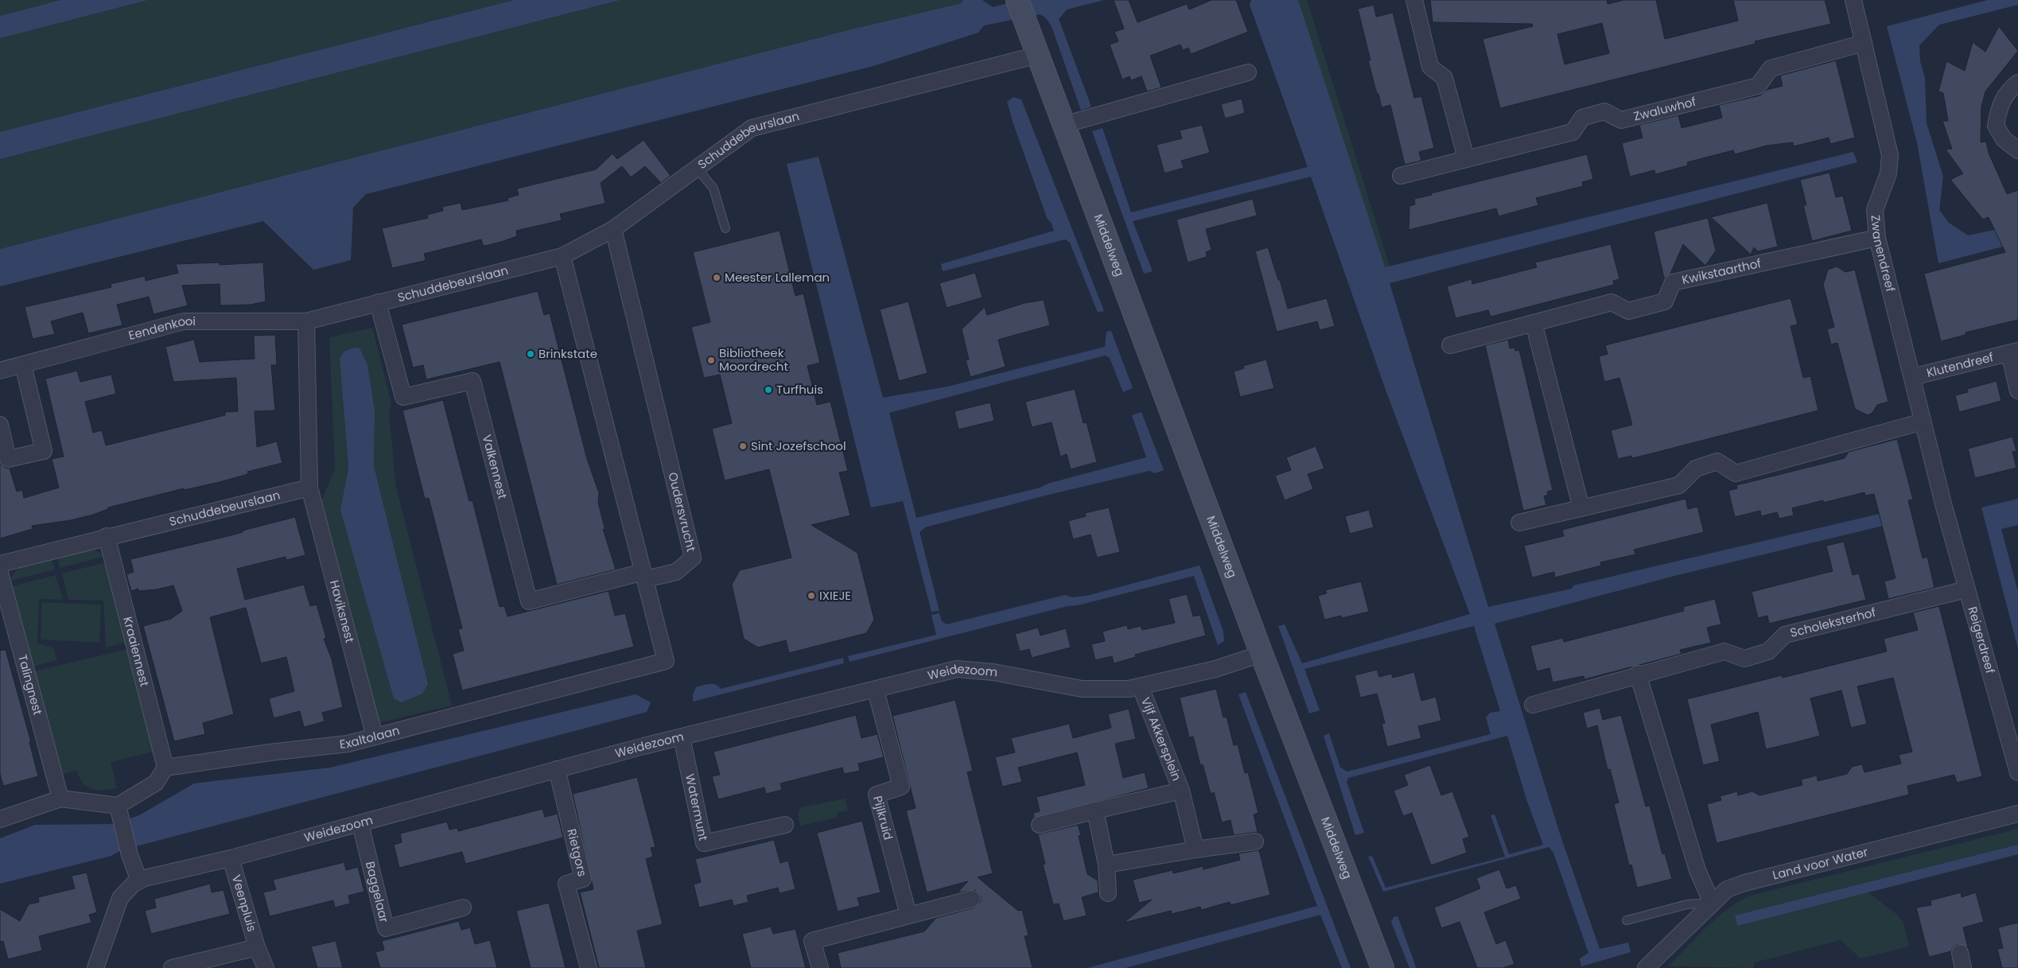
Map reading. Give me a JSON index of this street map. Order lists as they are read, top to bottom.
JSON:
{
  "streets": {
    "street": [
      "Zwaluwhof",
      "Schuddebeurslaan",
      "Middelweg",
      "Zwanendreef",
      "Kwikstaarthof",
      "Eendenkooi",
      "Klutendreef",
      "Valkennest",
      "Oudersvrucht",
      "Haviksnest",
      "Scholeksterhof",
      "Reigerdreef",
      "Kraaiennest",
      "Weidezoom",
      "Talingnest",
      "Exaltolaan",
      "Vijf Akkersplein",
      "Watermunt",
      "Pijlkruid",
      "Rietgors",
      "Land voor Water",
      "Baggelaar",
      "Veenpluis"
    ]
  },
  "crossings": [
    ["Zwaluwhof", "Zwanendreef"],
    ["Schuddebeurslaan", "Middelweg"],
    ["Schuddebeurslaan", "Eendenkooi"],
    ["Schuddebeurslaan", "Valkennest"],
    ["Schuddebeurslaan", "Oudersvrucht"],
    ["Schuddebeurslaan", "Haviksnest"],
    ["Schuddebeurslaan", "Kraaiennest"],
    ["Middelweg", "Weidezoom"],
    ["Zwanendreef", "Kwikstaarthof"],
    ["Zwanendreef", "Klutendreef"],
    ["Zwanendreef", "Reigerdreef"],
    ["Valkennest", "Oudersvrucht"],
    ["Valkennest", "Exaltolaan"],
    ["Oudersvrucht", "Exaltolaan"],
    ["Haviksnest", "Exaltolaan"],
    ["Scholeksterhof", "Reigerdreef"],
    ["Kraaiennest", "Exaltolaan"],
    ["Weidezoom", "Vijf Akkersplein"],
    ["Weidezoom", "Watermunt"],
    ["Weidezoom", "Pijlkruid"],
    ["Weidezoom", "Rietgors"],
    ["Weidezoom", "Baggelaar"],
    ["Weidezoom", "Veenpluis"]
  ],
  "places": [
    "Meester Lalleman",
    "Brinkstate",
    "Bibliotheek Moordrecht",
    "Turfhuis",
    "Sint Jozefschool",
    "IXIEJE"
  ]
}
